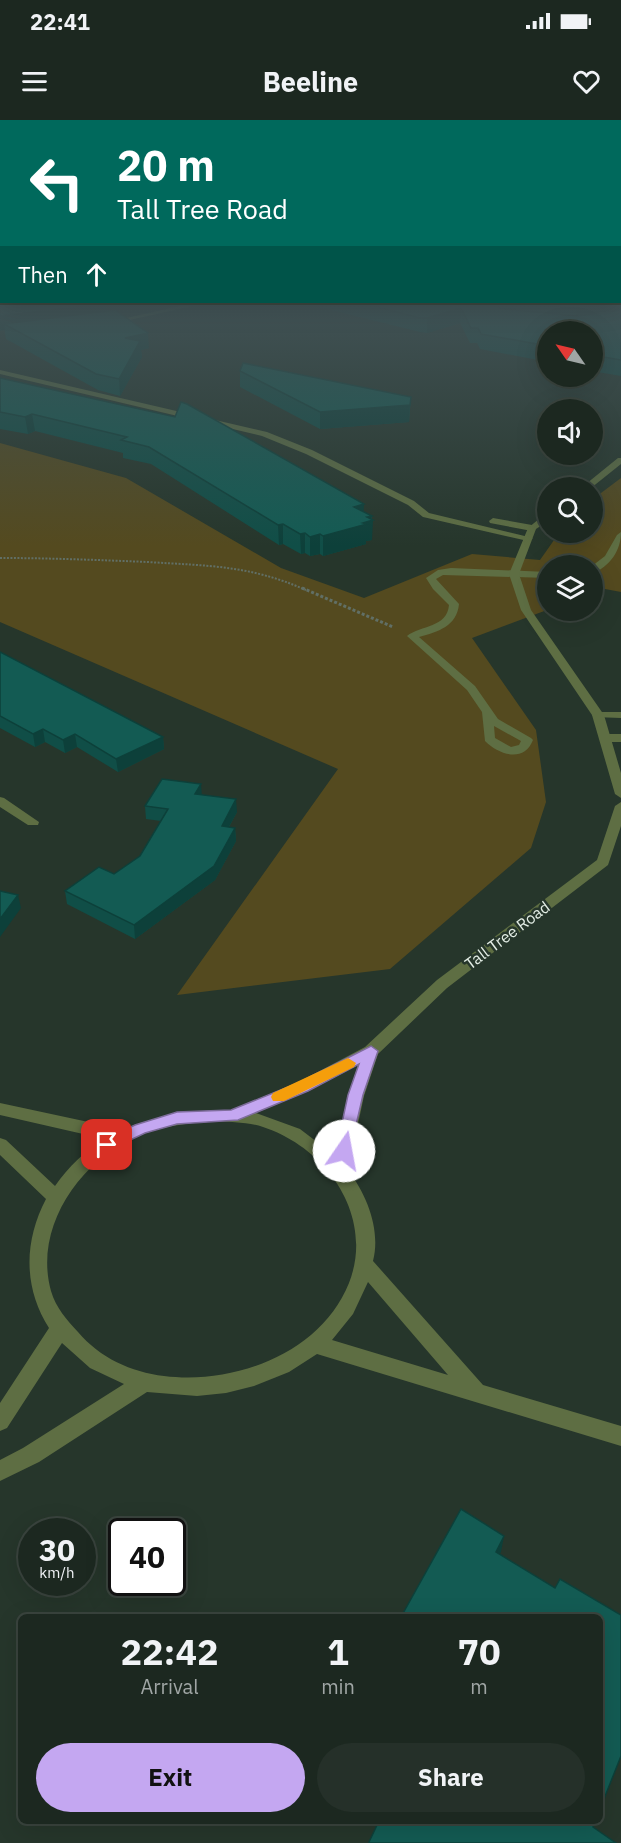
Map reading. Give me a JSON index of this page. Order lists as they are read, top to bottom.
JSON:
{
  "streets": {
    "street": ["Tall Tree Road"]
  },
  "north": "top left",
  "page": {
    "status": "22:41",
    "header": "Beeline",
    "turn": ["20 m", "Tall Tree Road"],
    "then": "Then",
    "speed": "30 km/h",
    "limit": "40",
    "eta": [
      "22:42",
      "Arrival",
      "1",
      "min",
      "70",
      "m"
    ],
    "buttons": ["Exit", "Share"]
  }
}
